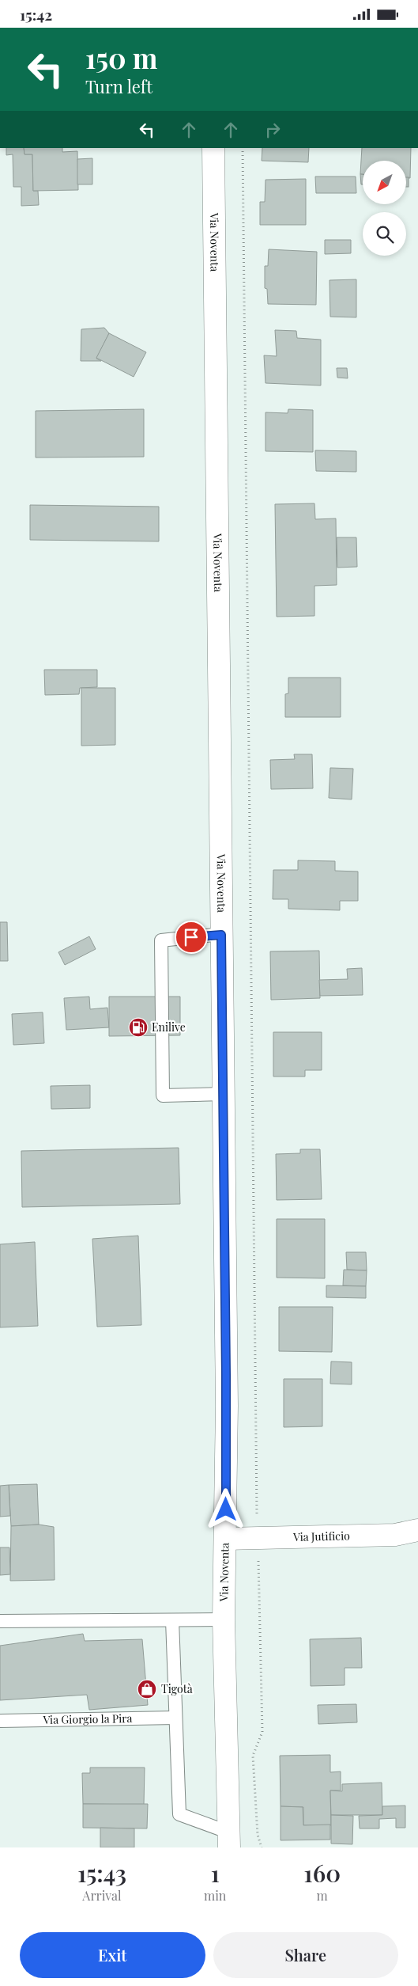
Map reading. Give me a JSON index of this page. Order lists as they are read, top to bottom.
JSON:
{
  "streets": {
    "main road": ["Via Noventa", "Via Jutificio"],
    "lane": ["Via Giorgio la Pira"]
  },
  "crossings": [
    ["Via Noventa", "Via Jutificio"],
    ["Via Noventa", "Via Giorgio la Pira"]
  ],
  "places": {
    "fuel station": ["Enilive"],
    "shop": ["Tigotà"]
  },
  "north": "bottom left",
  "page": {
    "status": "15:42",
    "turn": ["150 m", "Turn left"],
    "eta": [
      "15:43",
      "Arrival",
      "1",
      "min",
      "160",
      "m"
    ],
    "buttons": ["Exit", "Share"]
  }
}
